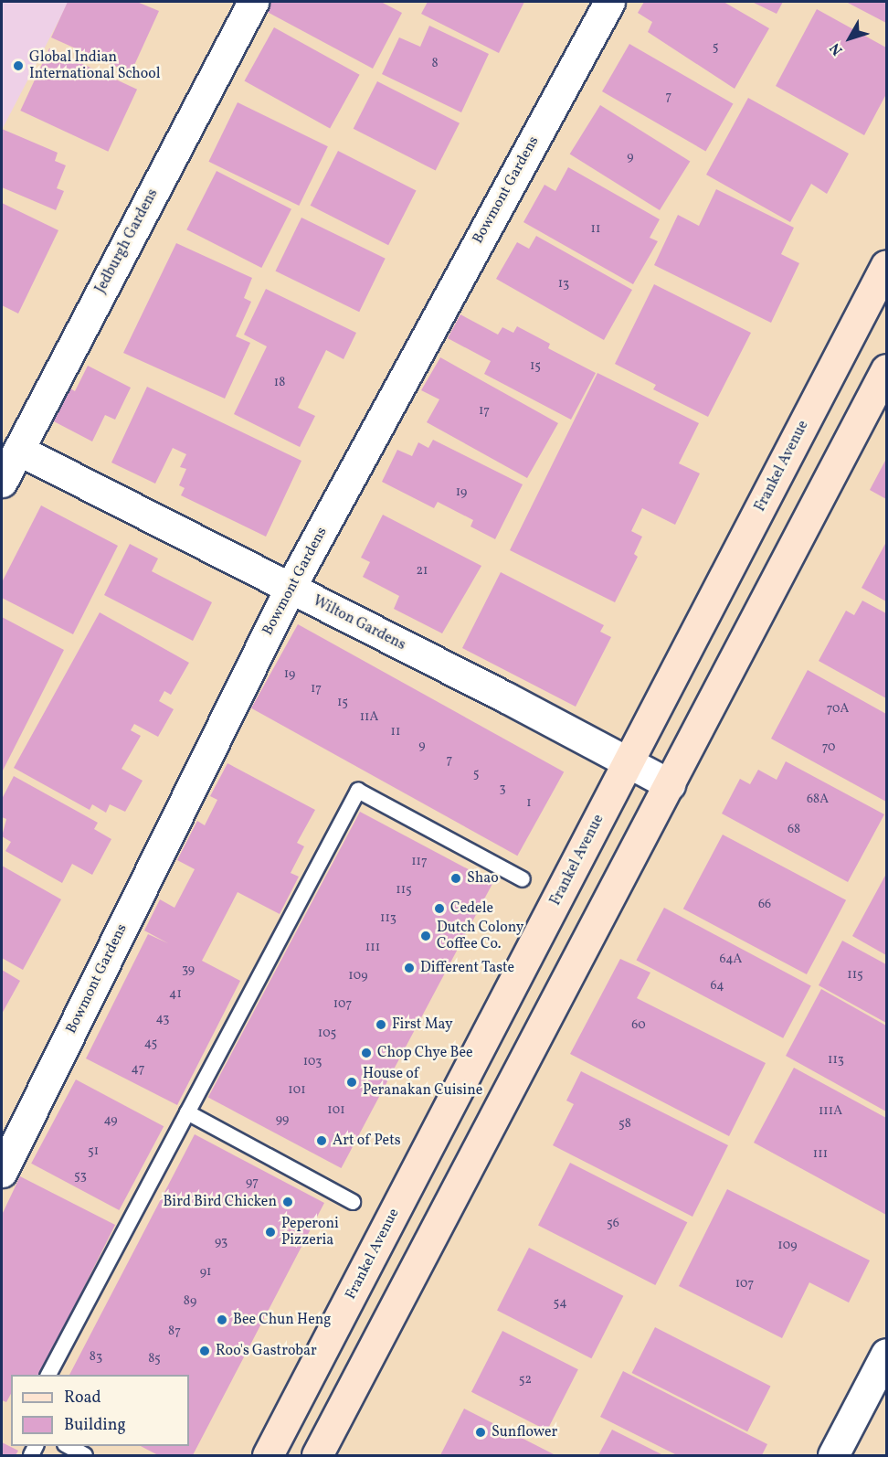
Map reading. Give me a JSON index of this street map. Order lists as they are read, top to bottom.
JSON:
{
  "streets": {
    "street": [
      "Bowmont Gardens",
      "Jedburgh Gardens",
      "Frankel Avenue",
      "Wilton Gardens"
    ]
  },
  "crossings": [
    ["Bowmont Gardens", "Wilton Gardens"],
    ["Jedburgh Gardens", "Wilton Gardens"],
    ["Frankel Avenue", "Wilton Gardens"]
  ],
  "places": [
    "Global Indian International School",
    "Shao",
    "Cedele",
    "Dutch Colony Coffee Co.",
    "Different Taste",
    "First May",
    "Chop Chye Bee",
    "House of Peranakan Cuisine",
    "Art of Pets",
    "Bird Bird Chicken",
    "Peperoni Pizzeria",
    "Bee Chun Heng",
    "Roo's Gastrobar",
    "Sunflower"
  ],
  "house_numbers": [
    "5",
    "8",
    "7",
    "9",
    "11",
    "13",
    "15",
    "18",
    "17",
    "19",
    "21",
    "19",
    "17",
    "15",
    "70A",
    "11A",
    "11",
    "9",
    "70",
    "7",
    "5",
    "3",
    "68A",
    "1",
    "68",
    "117",
    "115",
    "66",
    "113",
    "111",
    "64A",
    "39",
    "115",
    "109",
    "64",
    "41",
    "107",
    "43",
    "60",
    "105",
    "45",
    "113",
    "103",
    "47",
    "101",
    "101",
    "111A",
    "99",
    "49",
    "58",
    "51",
    "111",
    "53",
    "97",
    "56",
    "93",
    "109",
    "91",
    "107",
    "89",
    "54",
    "87",
    "83",
    "85",
    "52"
  ],
  "legend": ["Road", "Building"],
  "north": "bottom left"
}
